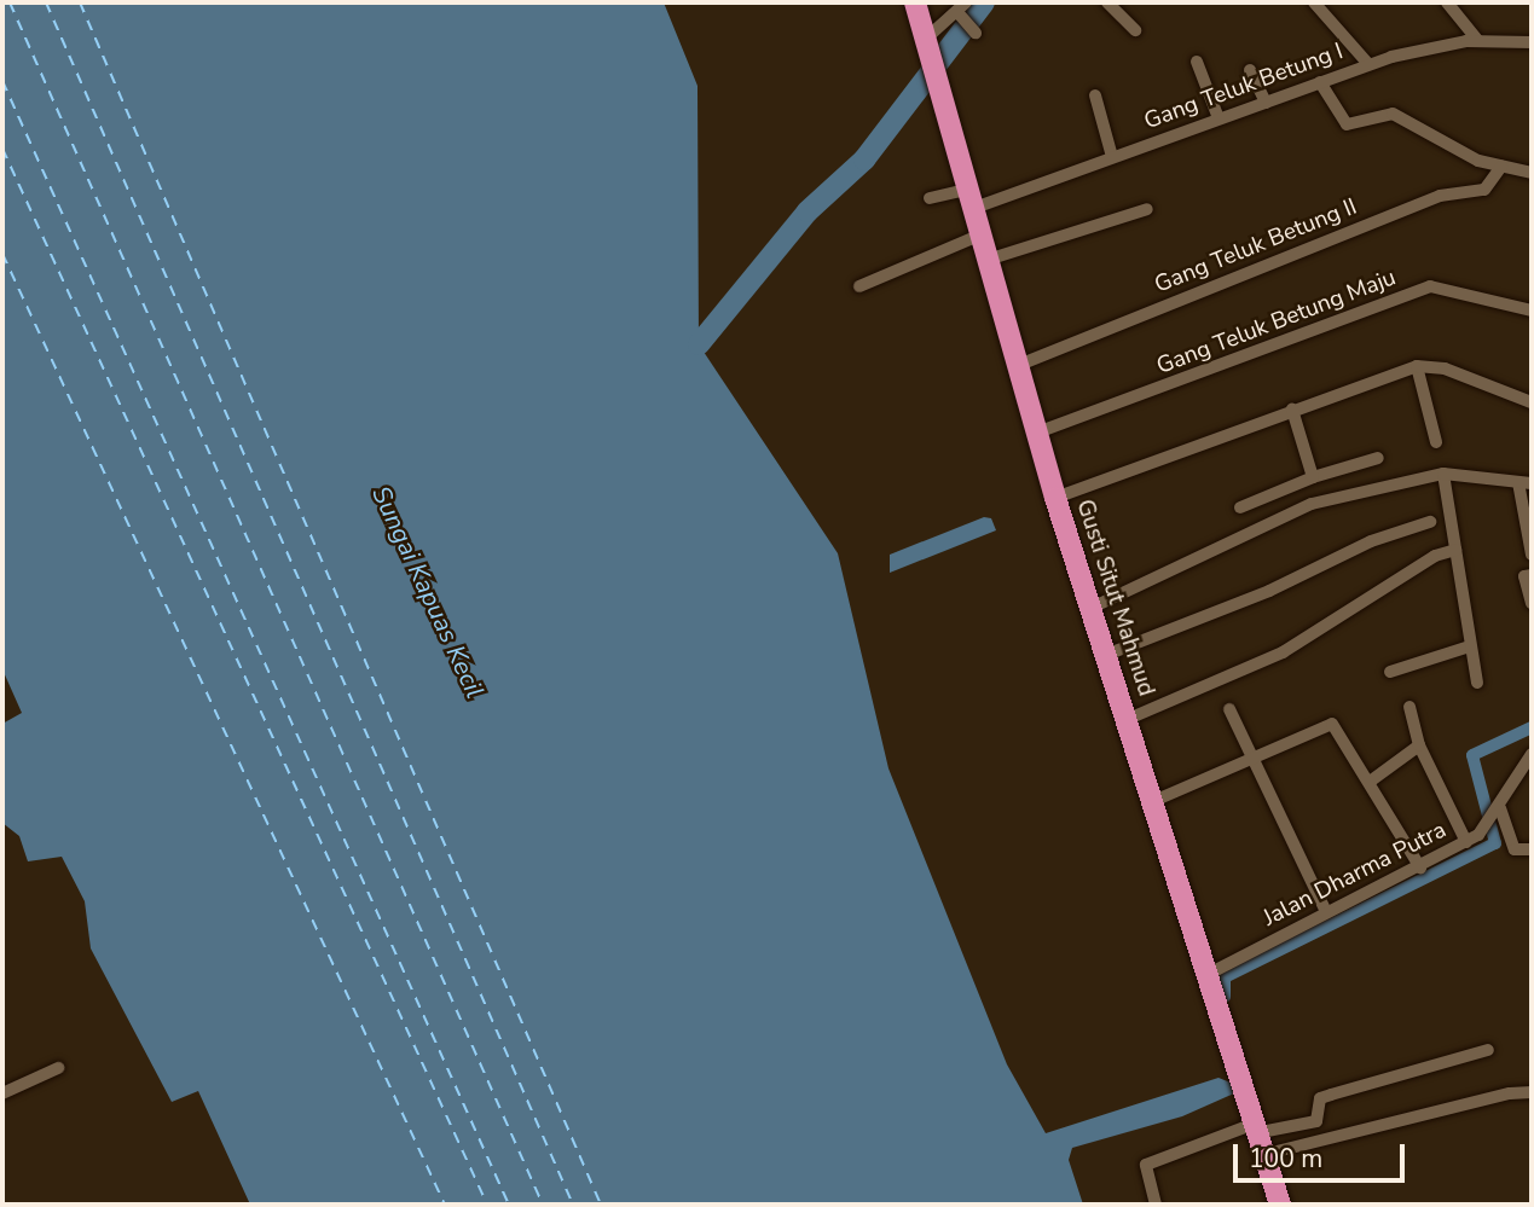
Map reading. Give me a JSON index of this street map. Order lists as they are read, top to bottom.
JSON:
{
  "streets": {
    "highway": ["Gusti Situt Mahmud"],
    "street": [
      "Gang Teluk Betung I",
      "Gang Teluk Betung II",
      "Gang Teluk Betung Maju",
      "Jalan Dharma Putra"
    ]
  },
  "crossings": [
    ["Gang Teluk Betung I", "Gusti Situt Mahmud"],
    ["Gang Teluk Betung II", "Gusti Situt Mahmud"],
    ["Gang Teluk Betung Maju", "Gusti Situt Mahmud"],
    ["Gusti Situt Mahmud", "Jalan Dharma Putra"]
  ],
  "water": ["Sungai Kapuas Kecil"],
  "scale_bar": "100 m"
}
